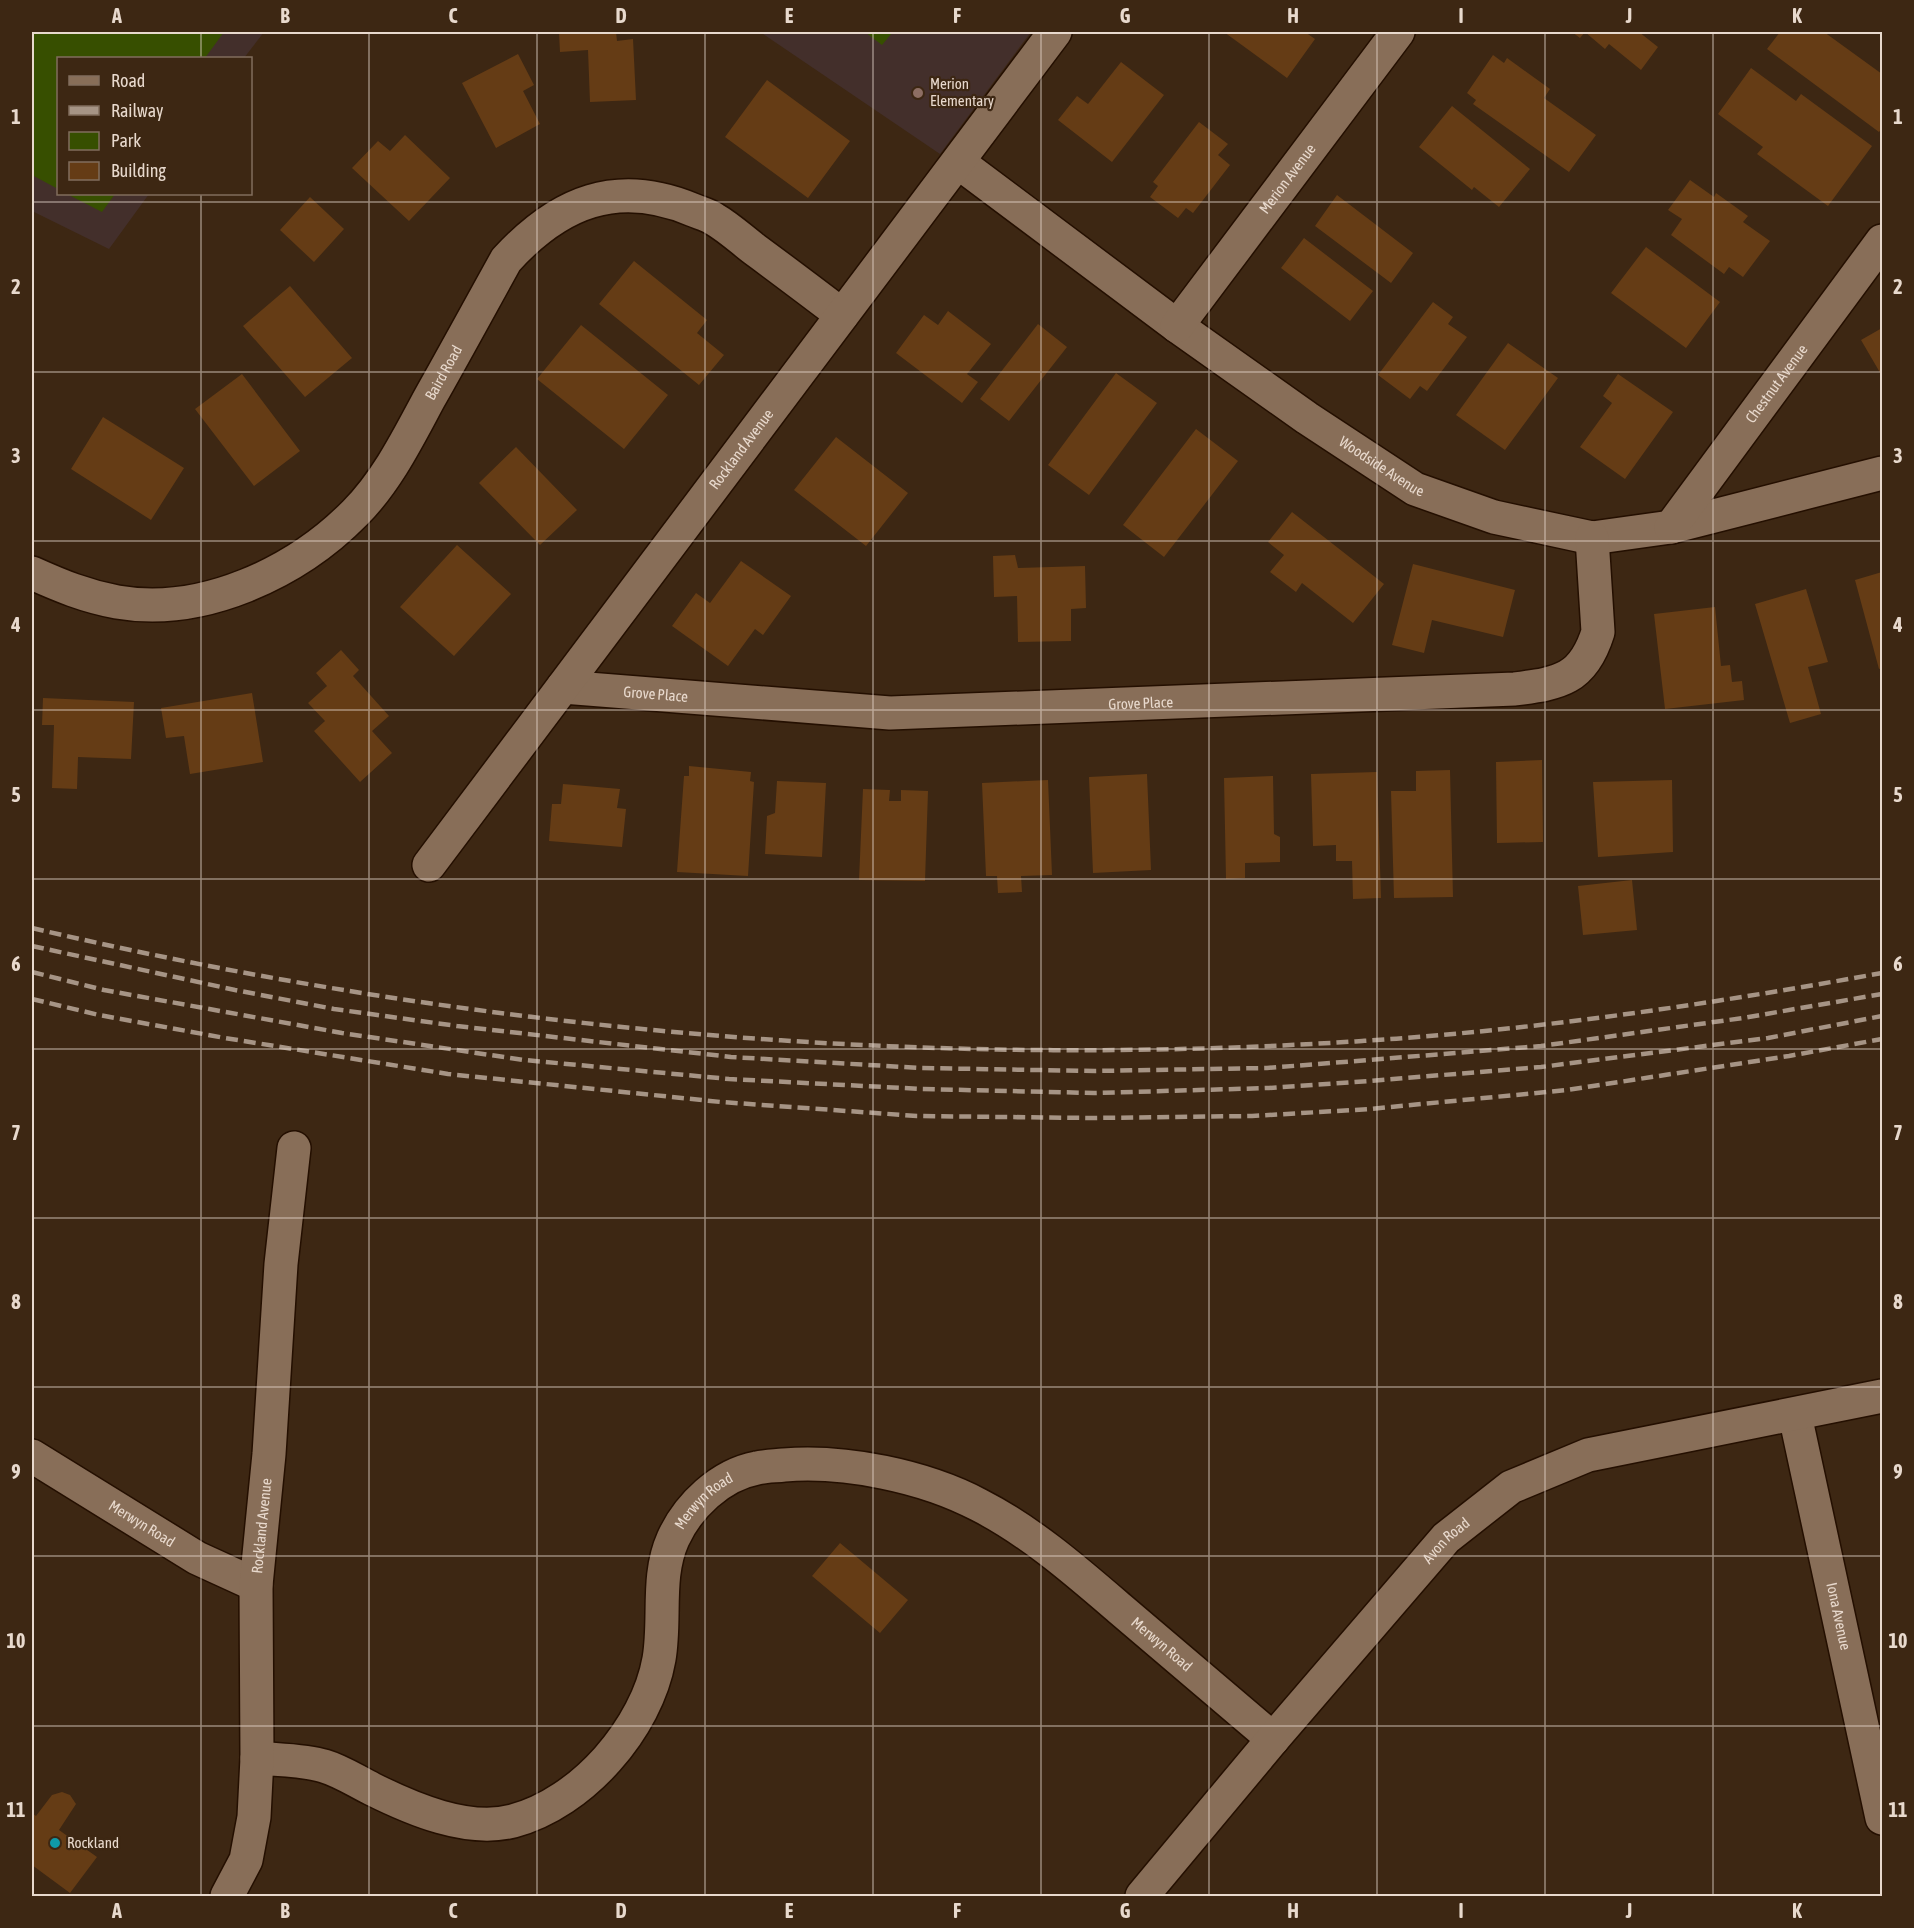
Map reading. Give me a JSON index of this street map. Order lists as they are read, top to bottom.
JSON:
{
  "streets": {
    "street": [
      "Merion Avenue",
      "Baird Road",
      "Chestnut Avenue",
      "Rockland Avenue",
      "Woodside Avenue",
      "Grove Place",
      "Merwyn Road",
      "Avon Road",
      "Iona Avenue"
    ]
  },
  "crossings": [
    ["Merion Avenue", "Woodside Avenue"],
    ["Baird Road", "Rockland Avenue"],
    ["Chestnut Avenue", "Woodside Avenue"],
    ["Rockland Avenue", "Woodside Avenue"],
    ["Rockland Avenue", "Grove Place"],
    ["Rockland Avenue", "Merwyn Road"],
    ["Woodside Avenue", "Grove Place"],
    ["Merwyn Road", "Avon Road"],
    ["Avon Road", "Iona Avenue"]
  ],
  "places": ["Merion Elementary", "Rockland"],
  "legend": [
    "Road",
    "Railway",
    "Park",
    "Building"
  ],
  "grid": {
    "columns": [
      "A",
      "B",
      "C",
      "D",
      "E",
      "F",
      "G",
      "H",
      "I",
      "J",
      "K"
    ],
    "rows": [
      "1",
      "2",
      "3",
      "4",
      "5",
      "6",
      "7",
      "8",
      "9",
      "10",
      "11"
    ]
  }
}
